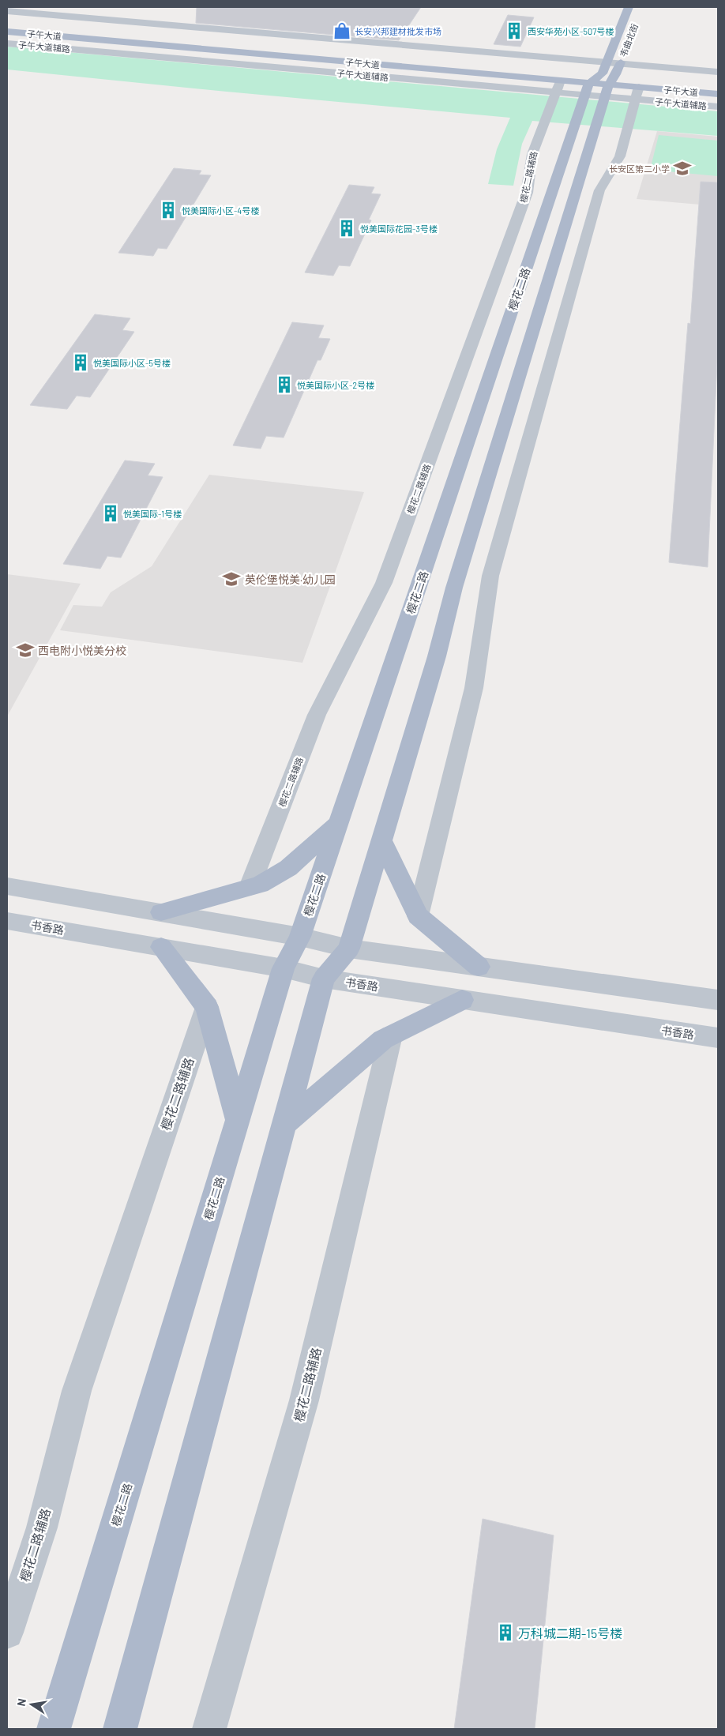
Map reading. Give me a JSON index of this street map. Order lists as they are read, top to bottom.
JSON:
{
  "streets": {
    "main road": ["子午大道", "韦曲北街", "樱花二路"],
    "street": ["子午大道辅路", "樱花二路辅路", "书香路"]
  },
  "crossings": [
    ["子午大道", "韦曲北街"],
    ["子午大道", "子午大道辅路"],
    ["子午大道", "樱花二路辅路"],
    ["子午大道", "樱花二路"],
    ["韦曲北街", "子午大道辅路"],
    ["韦曲北街", "樱花二路"],
    ["子午大道辅路", "樱花二路辅路"],
    ["子午大道辅路", "樱花二路"],
    ["樱花二路", "书香路"]
  ],
  "places": {
    "shop": ["长安兴邦建材批发市场"],
    "building": [
      "西安华苑小区-507号楼",
      "悦美国际小区-4号楼",
      "悦美国际花园-3号楼",
      "悦美国际小区-5号楼",
      "悦美国际小区-2号楼",
      "悦美国际-1号楼",
      "万科城二期-15号楼"
    ],
    "school or university": ["长安区第二小学", "英伦堡悦美·幼儿园", "西电附小悦美分校"]
  },
  "north": "left"
}
